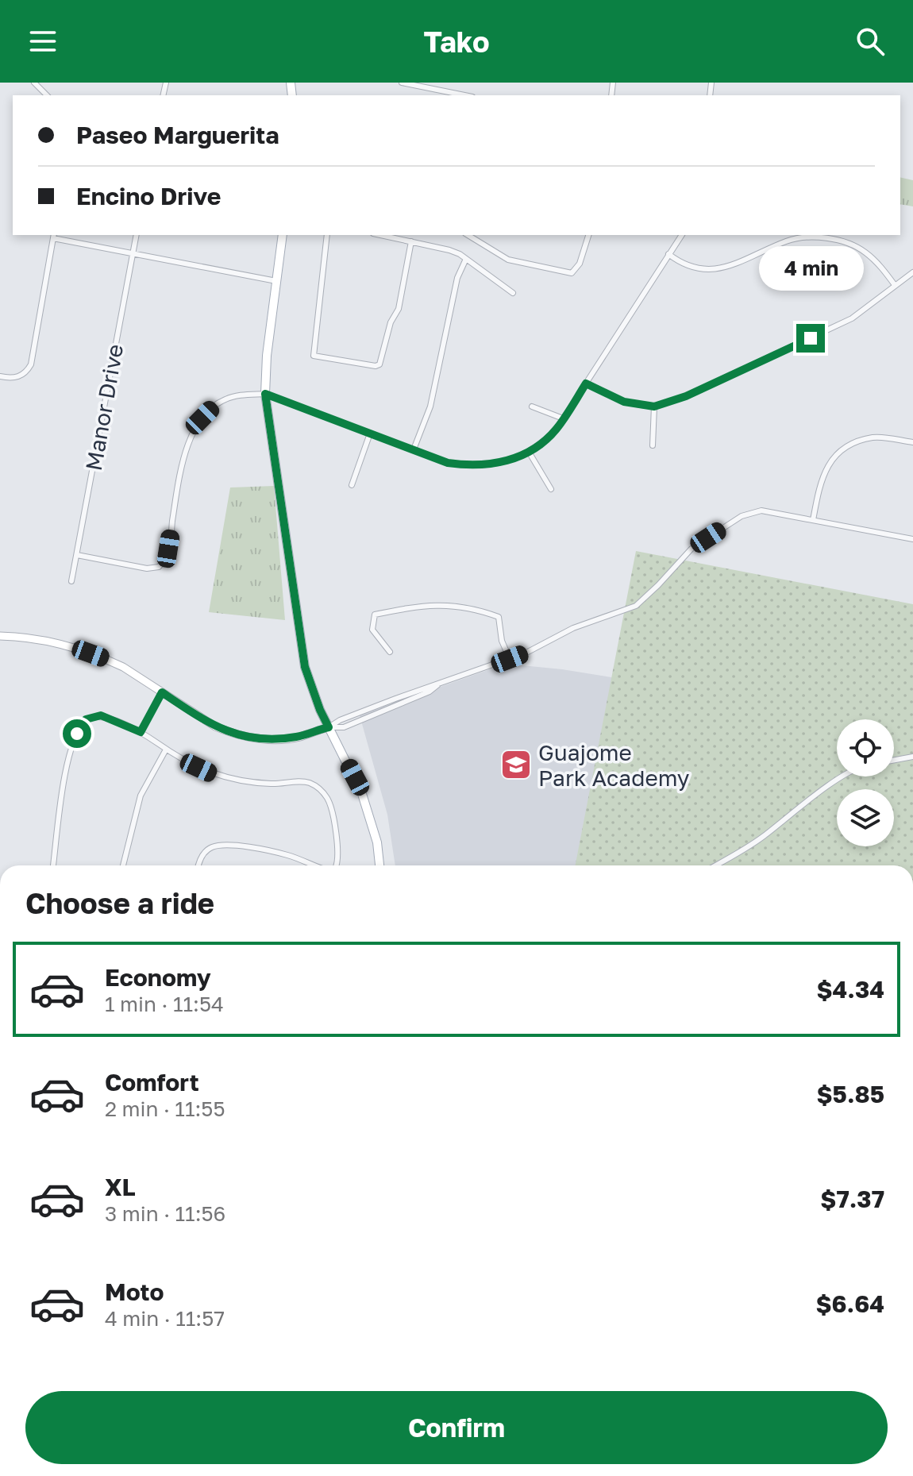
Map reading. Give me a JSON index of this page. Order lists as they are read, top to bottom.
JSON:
{
  "streets": {
    "street": ["Manor Drive"]
  },
  "places": {
    "school or university": ["Guajome Park Academy"]
  },
  "page": {
    "header": "Tako",
    "banner": ["Paseo Marguerita", "Encino Drive"],
    "bubble": "4 min",
    "heading": "Choose a ride",
    "list": [
      {
        "name": "Economy",
        "note": "1 min · 11:54",
        "value": "$4.34"
      },
      {
        "name": "Comfort",
        "note": "2 min · 11:55",
        "value": "$5.85"
      },
      {
        "name": "XL",
        "note": "3 min · 11:56",
        "value": "$7.37"
      },
      {
        "name": "Moto",
        "note": "4 min · 11:57",
        "value": "$6.64"
      }
    ],
    "buttons": "Confirm"
  }
}
